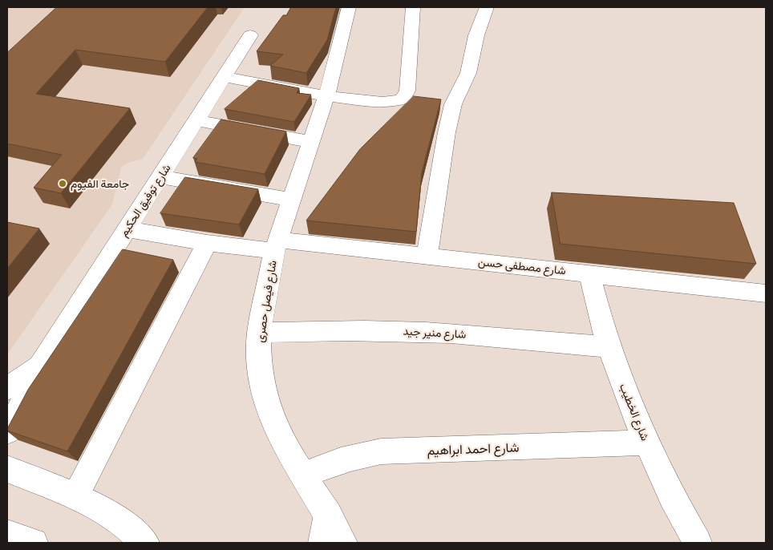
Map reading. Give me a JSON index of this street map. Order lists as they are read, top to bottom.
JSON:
{
  "streets": {
    "street": [
      "شارع توفيق الحكيم",
      "شارع مصطفى حسن",
      "شارع فيصل حصرى",
      "شارع منير جيد",
      "شارع الخطيب",
      "شارع احمد ابراهيم"
    ]
  },
  "crossings": [
    ["شارع توفيق الحكيم", "شارع مصطفى حسن"],
    ["شارع مصطفى حسن", "شارع فيصل حصرى"],
    ["شارع مصطفى حسن", "شارع الخطيب"],
    ["شارع فيصل حصرى", "شارع منير جيد"],
    ["شارع فيصل حصرى", "شارع احمد ابراهيم"],
    ["شارع منير جيد", "شارع الخطيب"],
    ["شارع الخطيب", "شارع احمد ابراهيم"]
  ],
  "places": ["جامعة الفيوم"]
}
